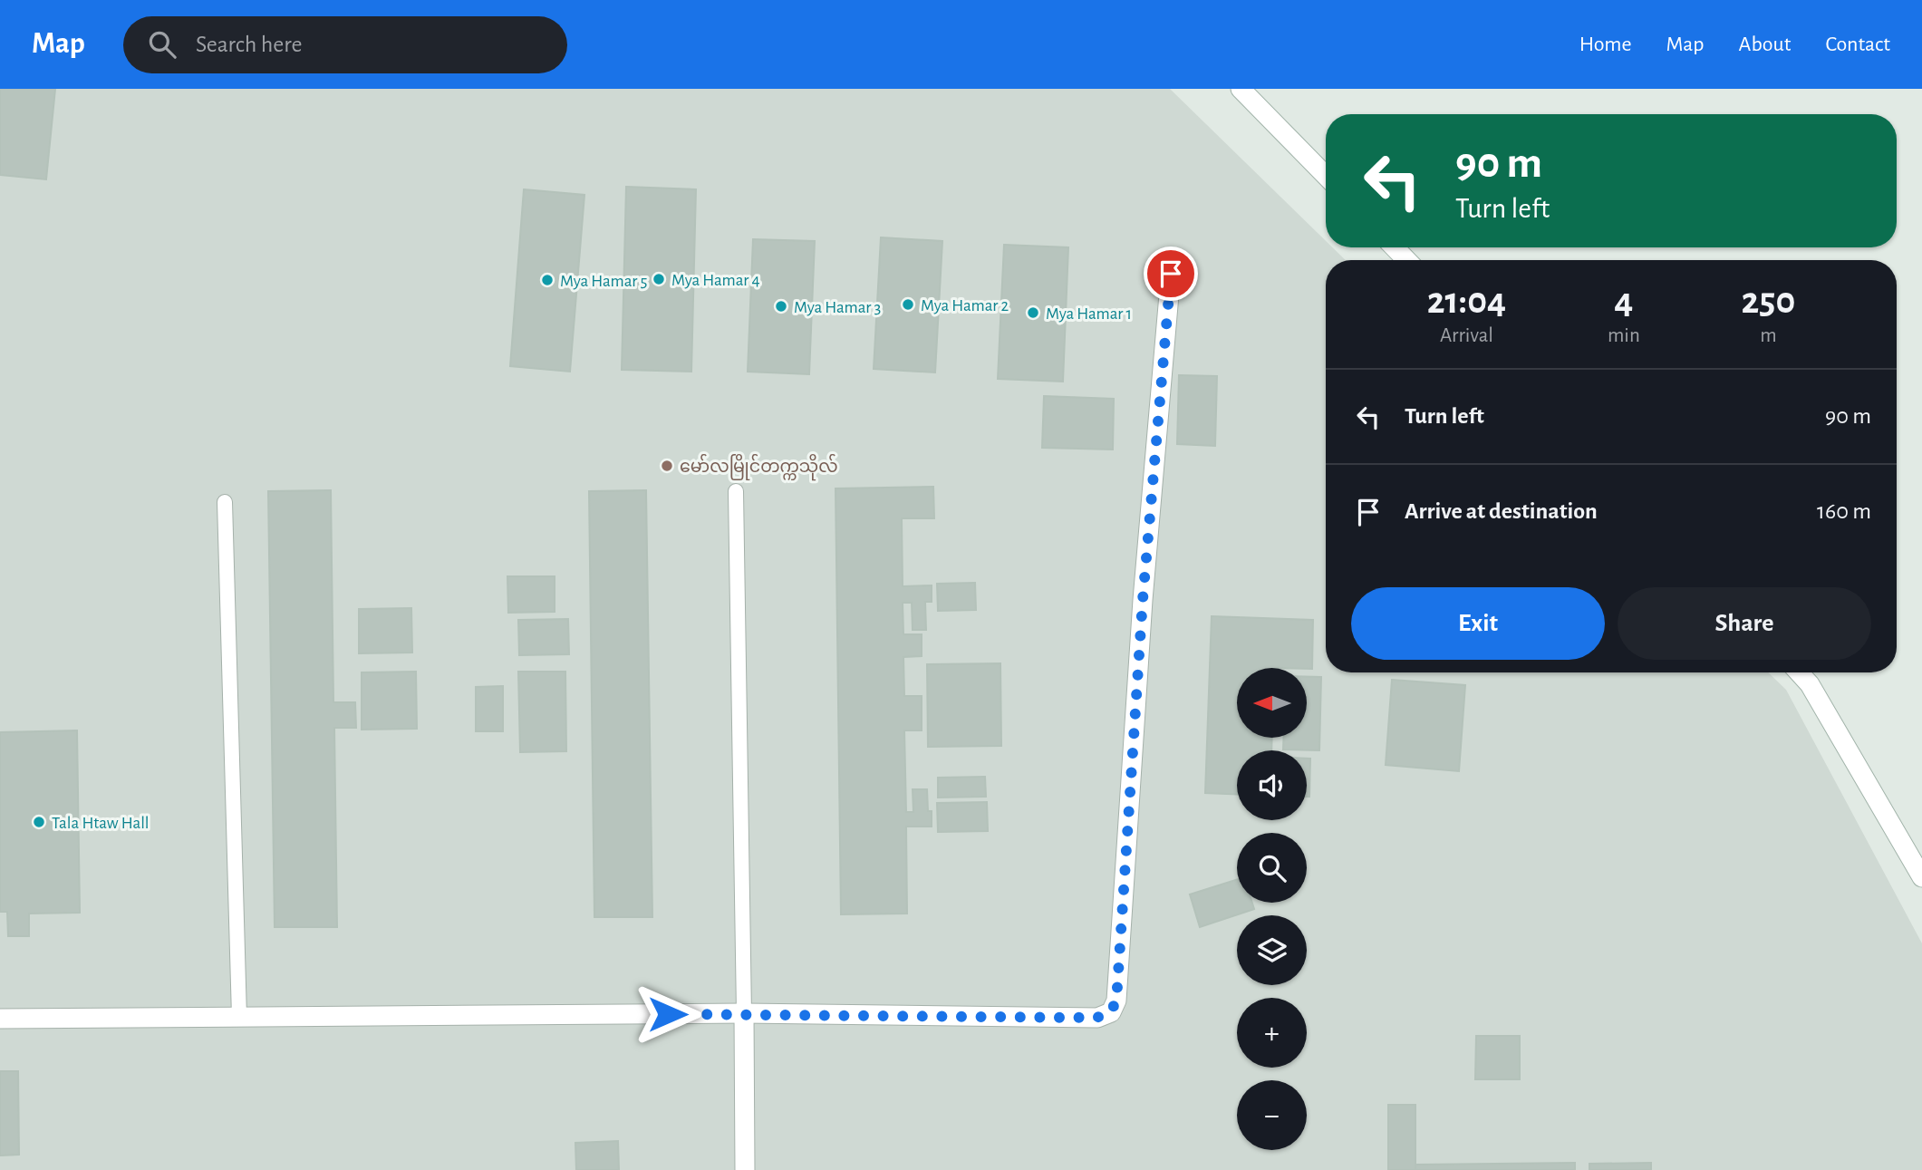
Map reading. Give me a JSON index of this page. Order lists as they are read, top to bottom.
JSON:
{
  "places": [
    "Mya Hamar 4",
    "Mya Hamar 5",
    "Mya Hamar 2",
    "Mya Hamar 3",
    "Mya Hamar 1",
    "မော်လမြိုင်တက္ကသိုလ်",
    "Tala Htaw Hall"
  ],
  "north": "left",
  "page": {
    "header": "Map",
    "search": "Search here",
    "nav": [
      "Home",
      "Map",
      "About",
      "Contact"
    ],
    "turn": ["90 m", "Turn left"],
    "eta": [
      "21:04",
      "Arrival",
      "4",
      "min",
      "250",
      "m"
    ],
    "list": [
      {
        "name": "Turn left",
        "value": "90 m"
      },
      {
        "name": "Arrive at destination",
        "value": "160 m"
      }
    ],
    "buttons": ["Exit", "Share"],
    "map_buttons": ["+", "−"]
  }
}
